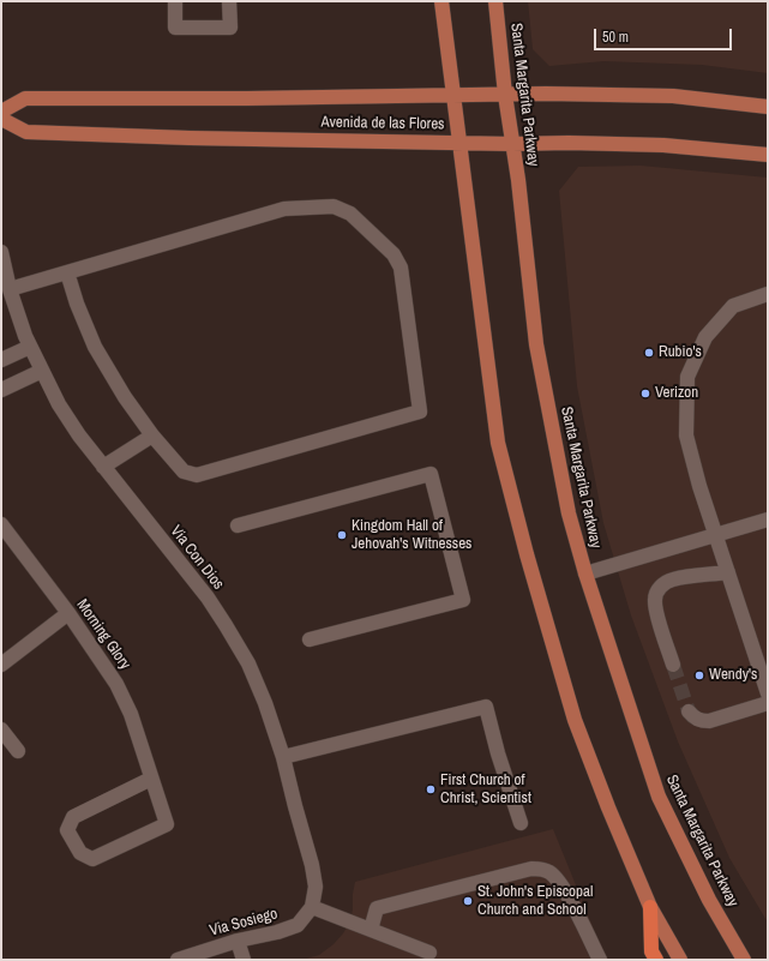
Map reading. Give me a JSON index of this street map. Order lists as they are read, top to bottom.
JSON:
{
  "streets": {
    "main road": ["Santa Margarita Parkway", "Avenida de las Flores"],
    "street": ["Via Con Dios", "Morning Glory", "Via Sosiego"]
  },
  "crossings": [
    ["Santa Margarita Parkway", "Avenida de las Flores"],
    ["Via Con Dios", "Via Sosiego"]
  ],
  "places": [
    "Rubio's",
    "Verizon",
    "Kingdom Hall of Jehovah's Witnesses",
    "Wendy's",
    "First Church of Christ, Scientist",
    "St. John's Episcopal Church and School"
  ],
  "scale_bar": "50 m"
}
